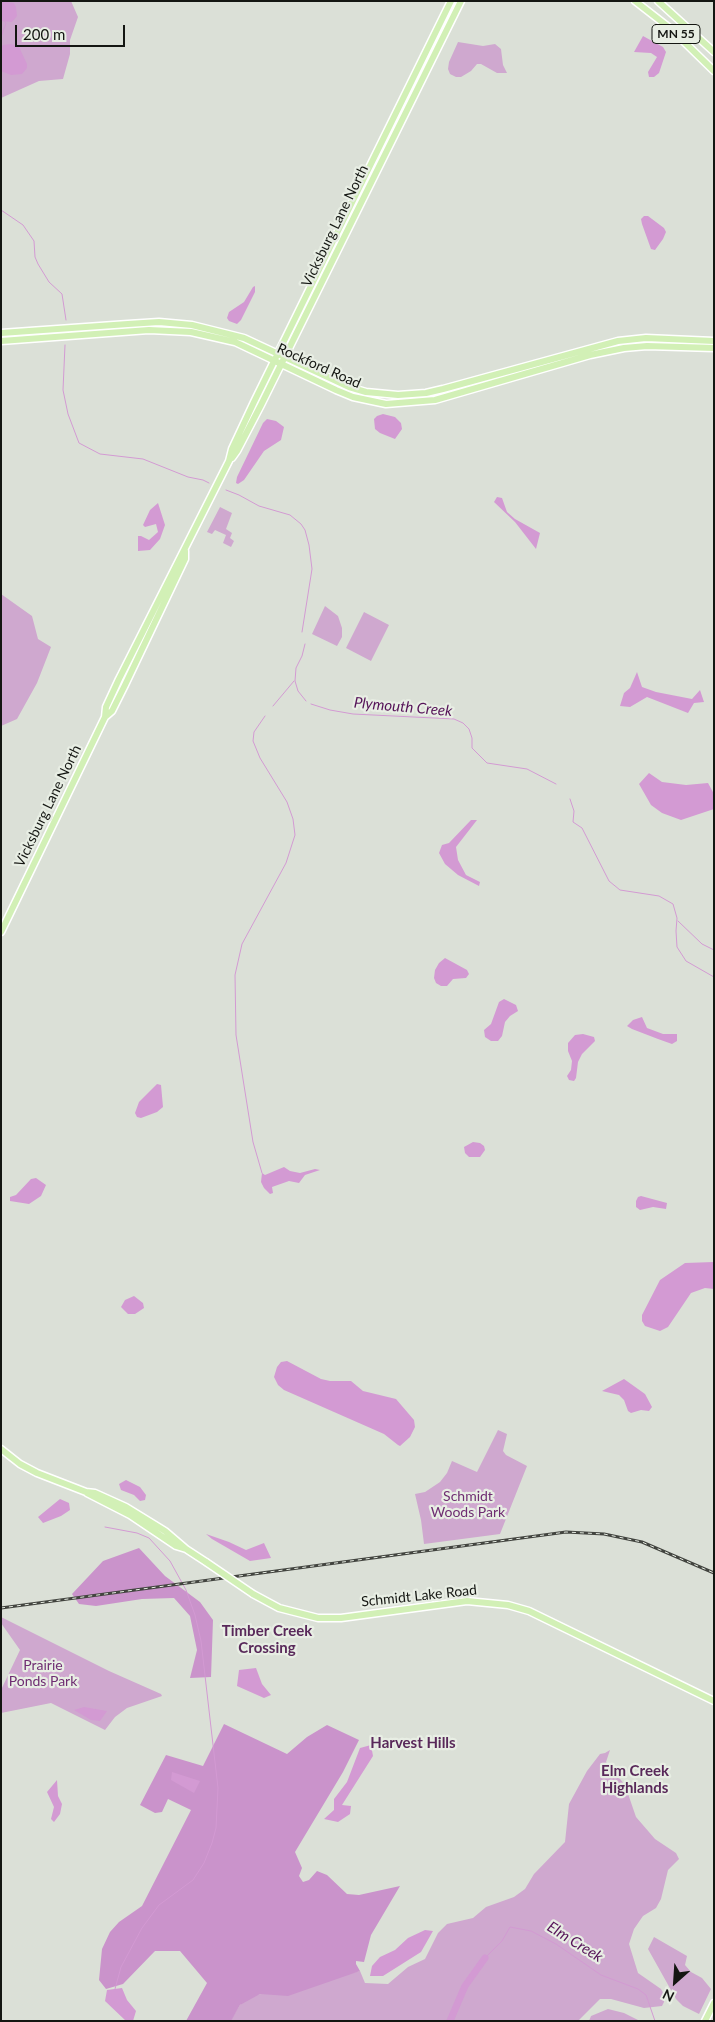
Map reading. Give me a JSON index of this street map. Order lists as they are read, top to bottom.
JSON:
{
  "streets": {
    "main road": [
      "MN 55",
      "Vicksburg Lane North",
      "Rockford Road",
      "Schmidt Lake Road"
    ]
  },
  "crossings": [
    ["Vicksburg Lane North", "Rockford Road"]
  ],
  "districts": ["Timber Creek Crossing", "Harvest Hills", "Elm Creek Highlands"],
  "water": ["Plymouth Creek", "Elm Creek"],
  "parks": ["Schmidt Woods Park", "Prairie Ponds Park"],
  "scale_bar": "200 m",
  "north": "bottom left"
}
